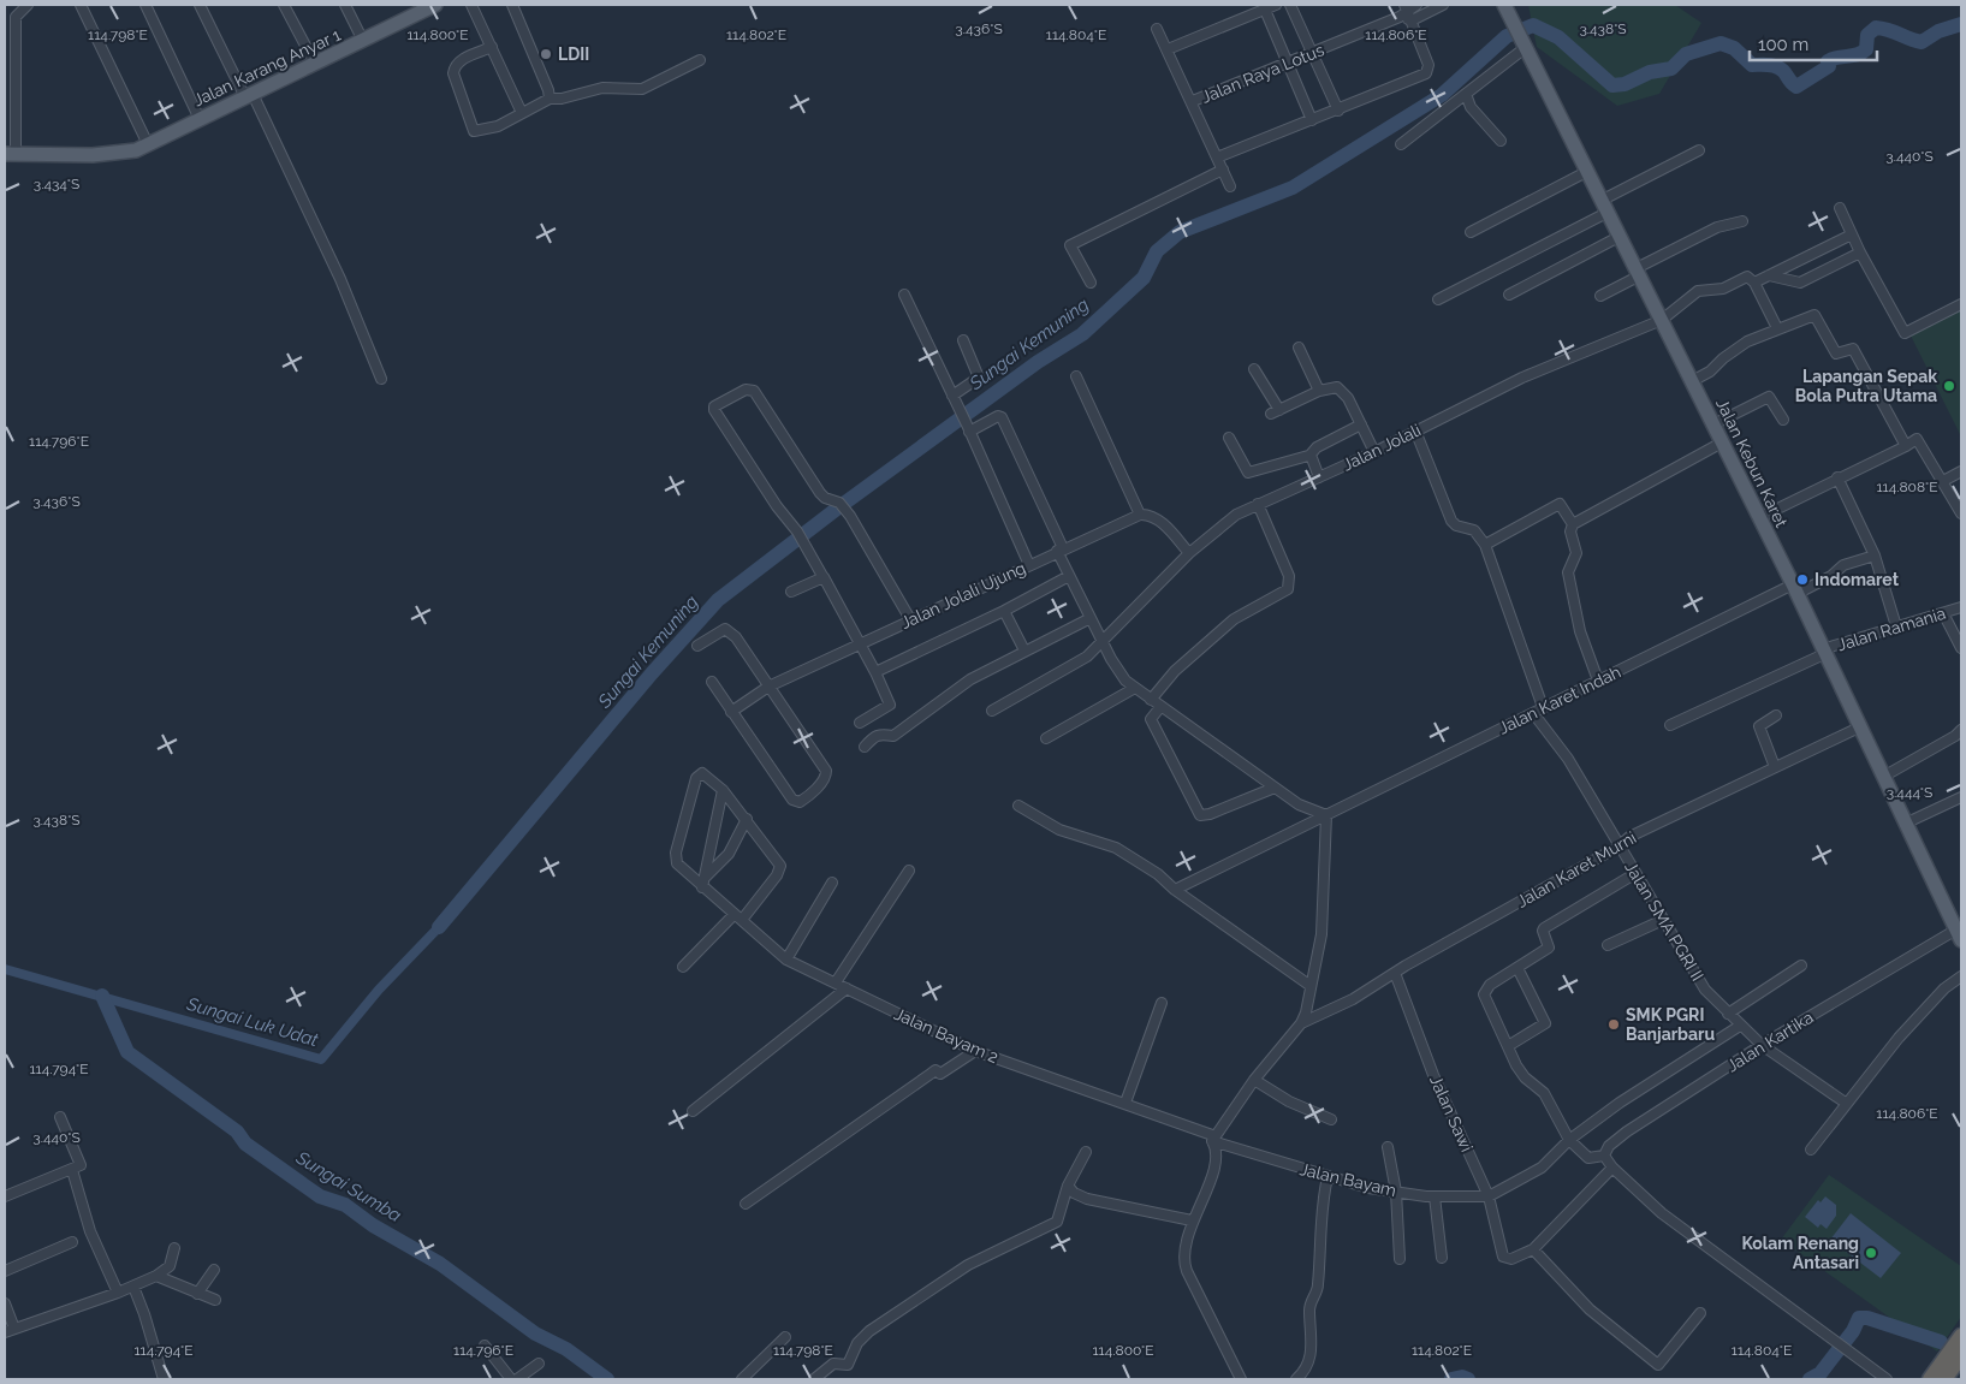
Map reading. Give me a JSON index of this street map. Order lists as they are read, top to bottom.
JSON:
{
  "streets": {
    "main road": ["Jalan Karang Anyar 1", "Jalan Kebun Karet"],
    "street": [
      "Jalan Raya Lotus",
      "Jalan Jolali",
      "Jalan Jolali Ujung",
      "Jalan Ramania",
      "Jalan Karet Indah",
      "Jalan Karet Murni",
      "Jalan SMA PGRI II",
      "Jalan Bayam 2",
      "Jalan Kartika",
      "Jalan Sawi",
      "Jalan Bayam"
    ]
  },
  "crossings": [
    ["Jalan Jolali", "Jalan Kebun Karet"],
    ["Jalan Kebun Karet", "Jalan Ramania"],
    ["Jalan Kebun Karet", "Jalan Karet Indah"],
    ["Jalan Kebun Karet", "Jalan Karet Murni"],
    ["Jalan Kebun Karet", "Jalan Kartika"],
    ["Jalan Karet Indah", "Jalan SMA PGRI II"],
    ["Jalan Karet Murni", "Jalan SMA PGRI II"],
    ["Jalan Karet Murni", "Jalan Sawi"],
    ["Jalan SMA PGRI II", "Jalan Kartika"],
    ["Jalan Bayam 2", "Jalan Bayam"],
    ["Jalan Sawi", "Jalan Bayam"]
  ],
  "water": ["Sungai Kemuning", "Sungai Luk Udat", "Sungai Sumba"],
  "places": [
    "LDII",
    "Lapangan Sepak Bola Putra Utama",
    "Indomaret",
    "SMK PGRI Banjarbaru",
    "Kolam Renang Antasari"
  ],
  "scale_bar": "100 m",
  "coordinates": [
    "3.436°S",
    "3.438°S",
    "114.798°E",
    "114.800°E",
    "114.802°E",
    "114.804°E",
    "114.806°E",
    "3.440°S",
    "3.434°S",
    "114.796°E",
    "114.808°E",
    "3.444°S",
    "114.794°E"
  ]
}
